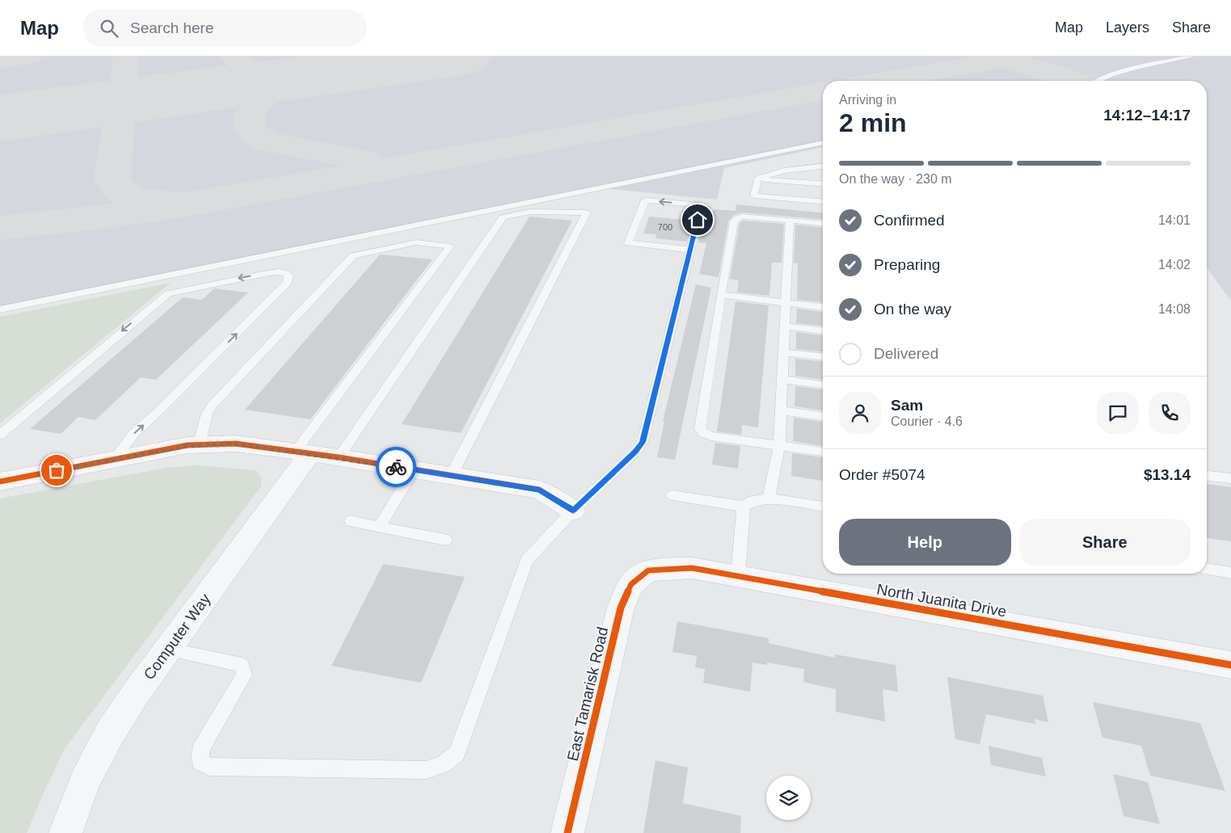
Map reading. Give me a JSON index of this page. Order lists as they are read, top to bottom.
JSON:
{
  "streets": {
    "street": ["North Juanita Drive", "Computer Way", "East Tamarisk Road"]
  },
  "crossings": [
    ["North Juanita Drive", "East Tamarisk Road"]
  ],
  "house_numbers": ["700"],
  "page": {
    "header": "Map",
    "search": "Search here",
    "nav": ["Map", "Layers", "Share"],
    "heading": ["2 min", "Arriving in", "14:12–14:17"],
    "panel": [
      "Sam",
      "Courier · 4.6",
      "Order #5074",
      "$13.14"
    ],
    "bar": "On the way · 230 m",
    "list": [
      ["Confirmed", "14:01"],
      ["Preparing", "14:02"],
      ["On the way", "14:08"],
      "Delivered"
    ],
    "buttons": ["Help", "Share"]
  }
}
